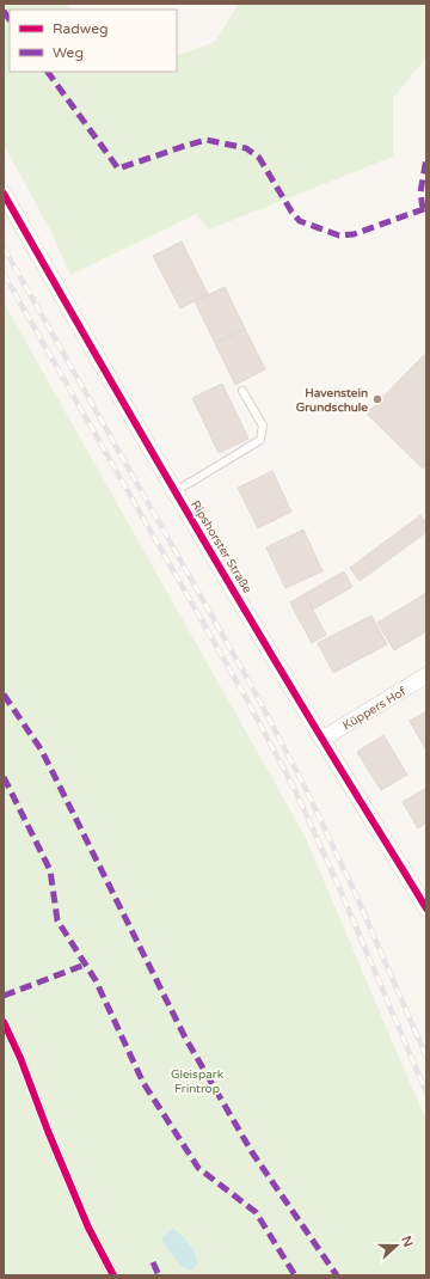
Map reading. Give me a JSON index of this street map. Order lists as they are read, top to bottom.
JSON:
{
  "streets": {
    "street": ["Ripshorster Straße", "Küppers Hof"]
  },
  "crossings": [
    ["Ripshorster Straße", "Küppers Hof"]
  ],
  "parks": ["Gleispark Frintrop"],
  "places": ["Havenstein Grundschule"],
  "legend": ["Radweg", "Weg"],
  "north": "right"
}
